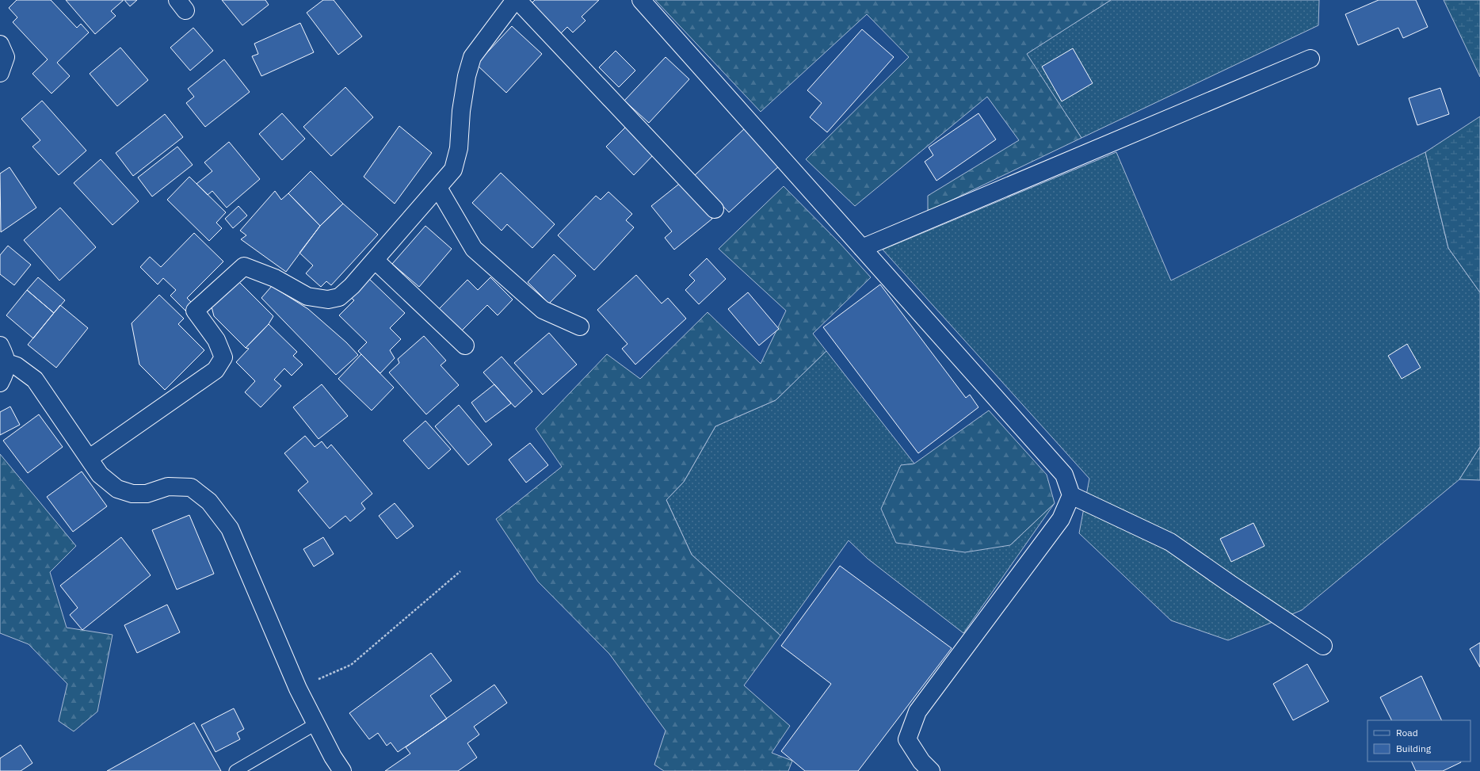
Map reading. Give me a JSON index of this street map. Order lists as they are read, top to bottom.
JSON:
{
  "legend": ["Road", "Building"]
}
